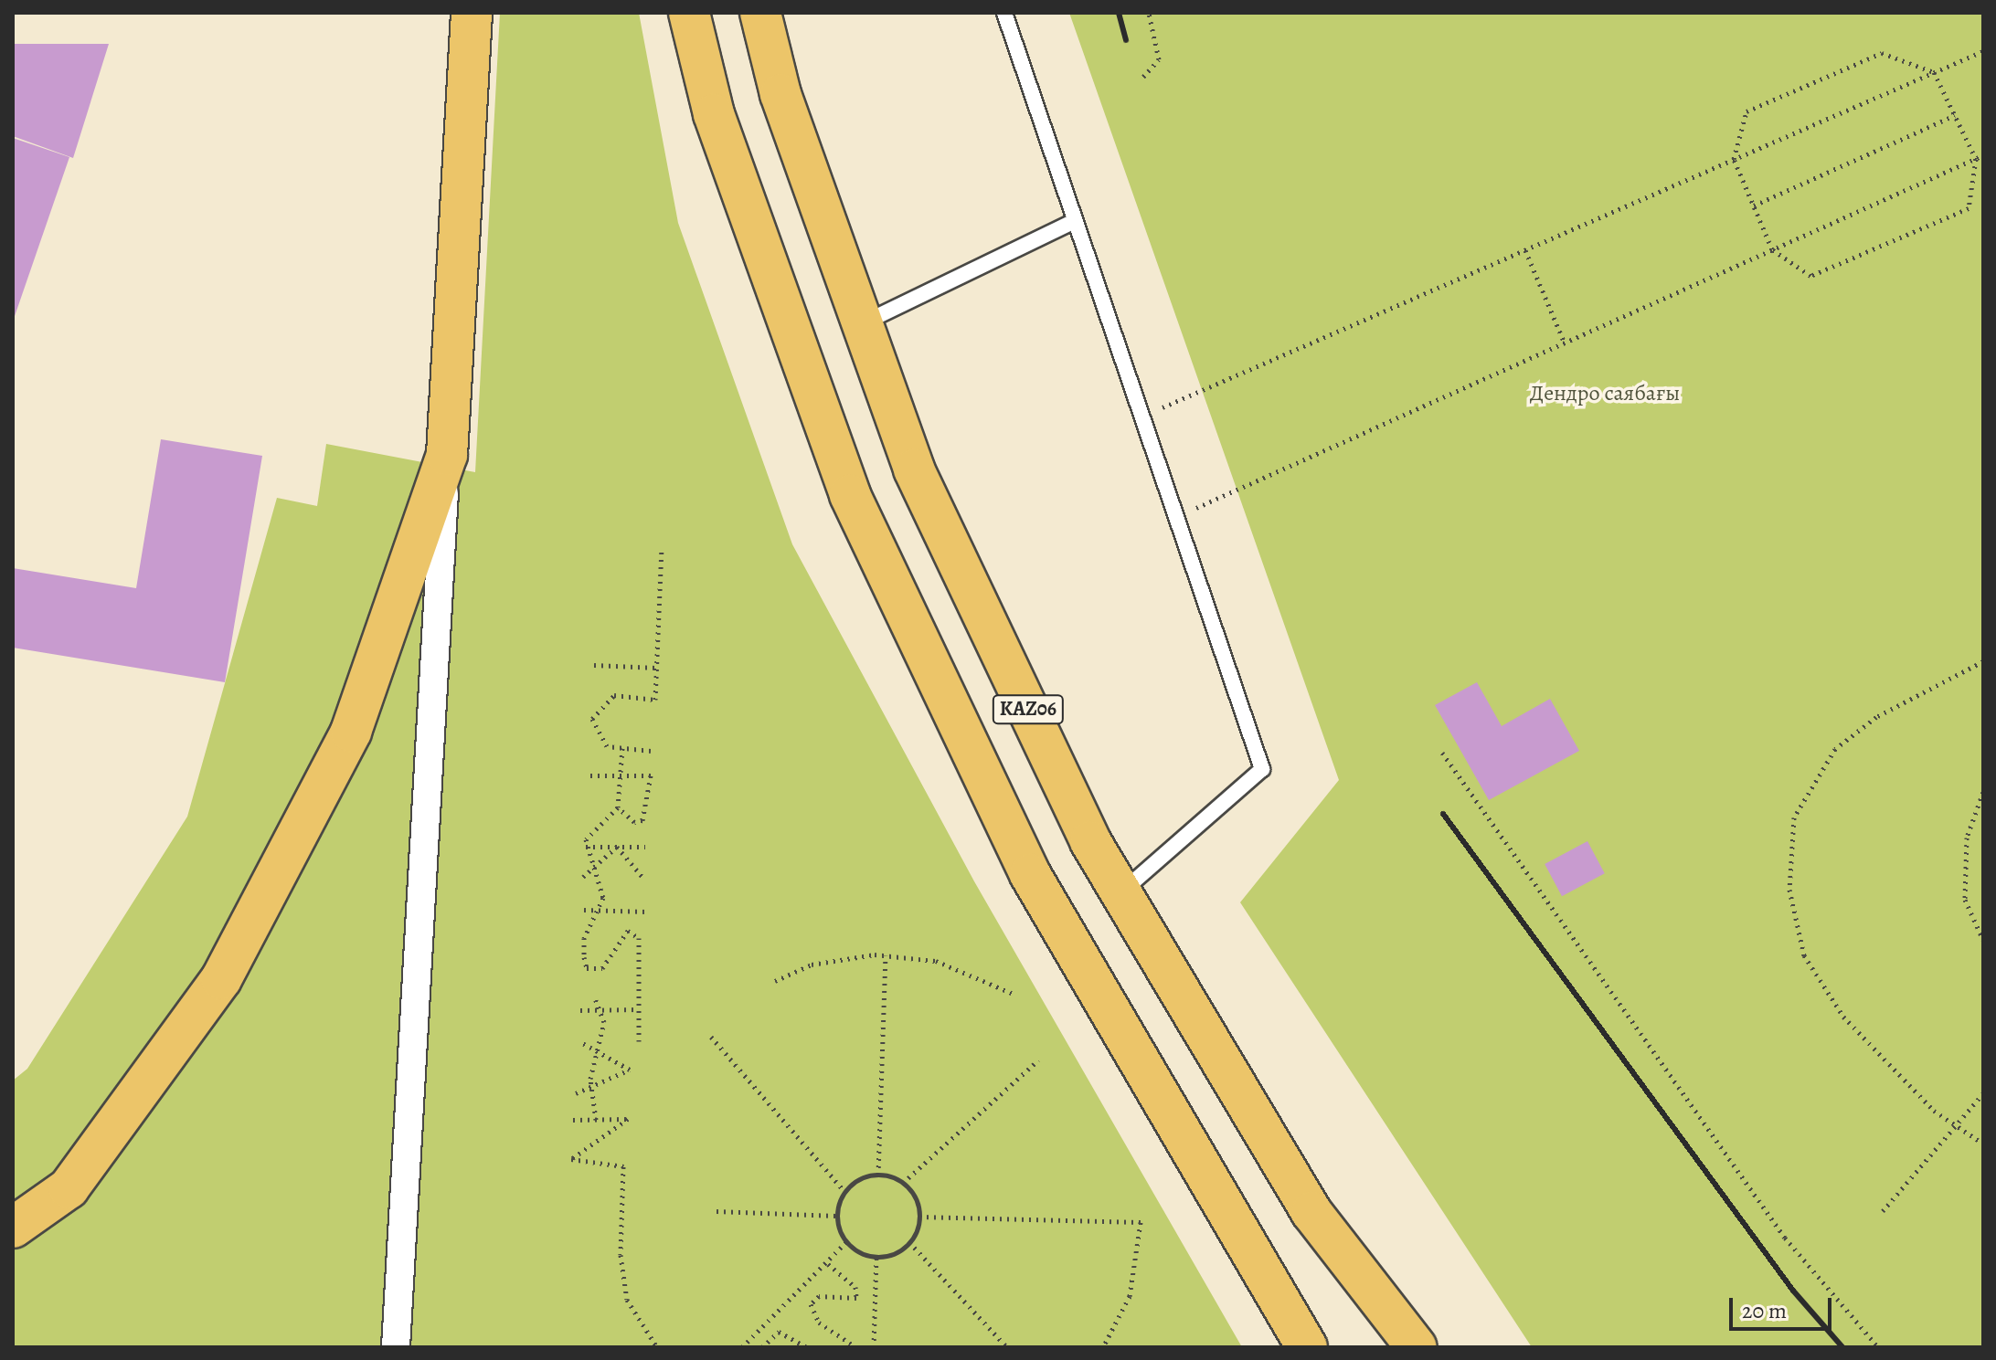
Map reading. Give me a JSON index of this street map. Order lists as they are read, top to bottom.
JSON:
{
  "streets": {
    "main road": ["KАZ06"]
  },
  "parks": ["Дендро саябағы"],
  "scale_bar": "20 m"
}
